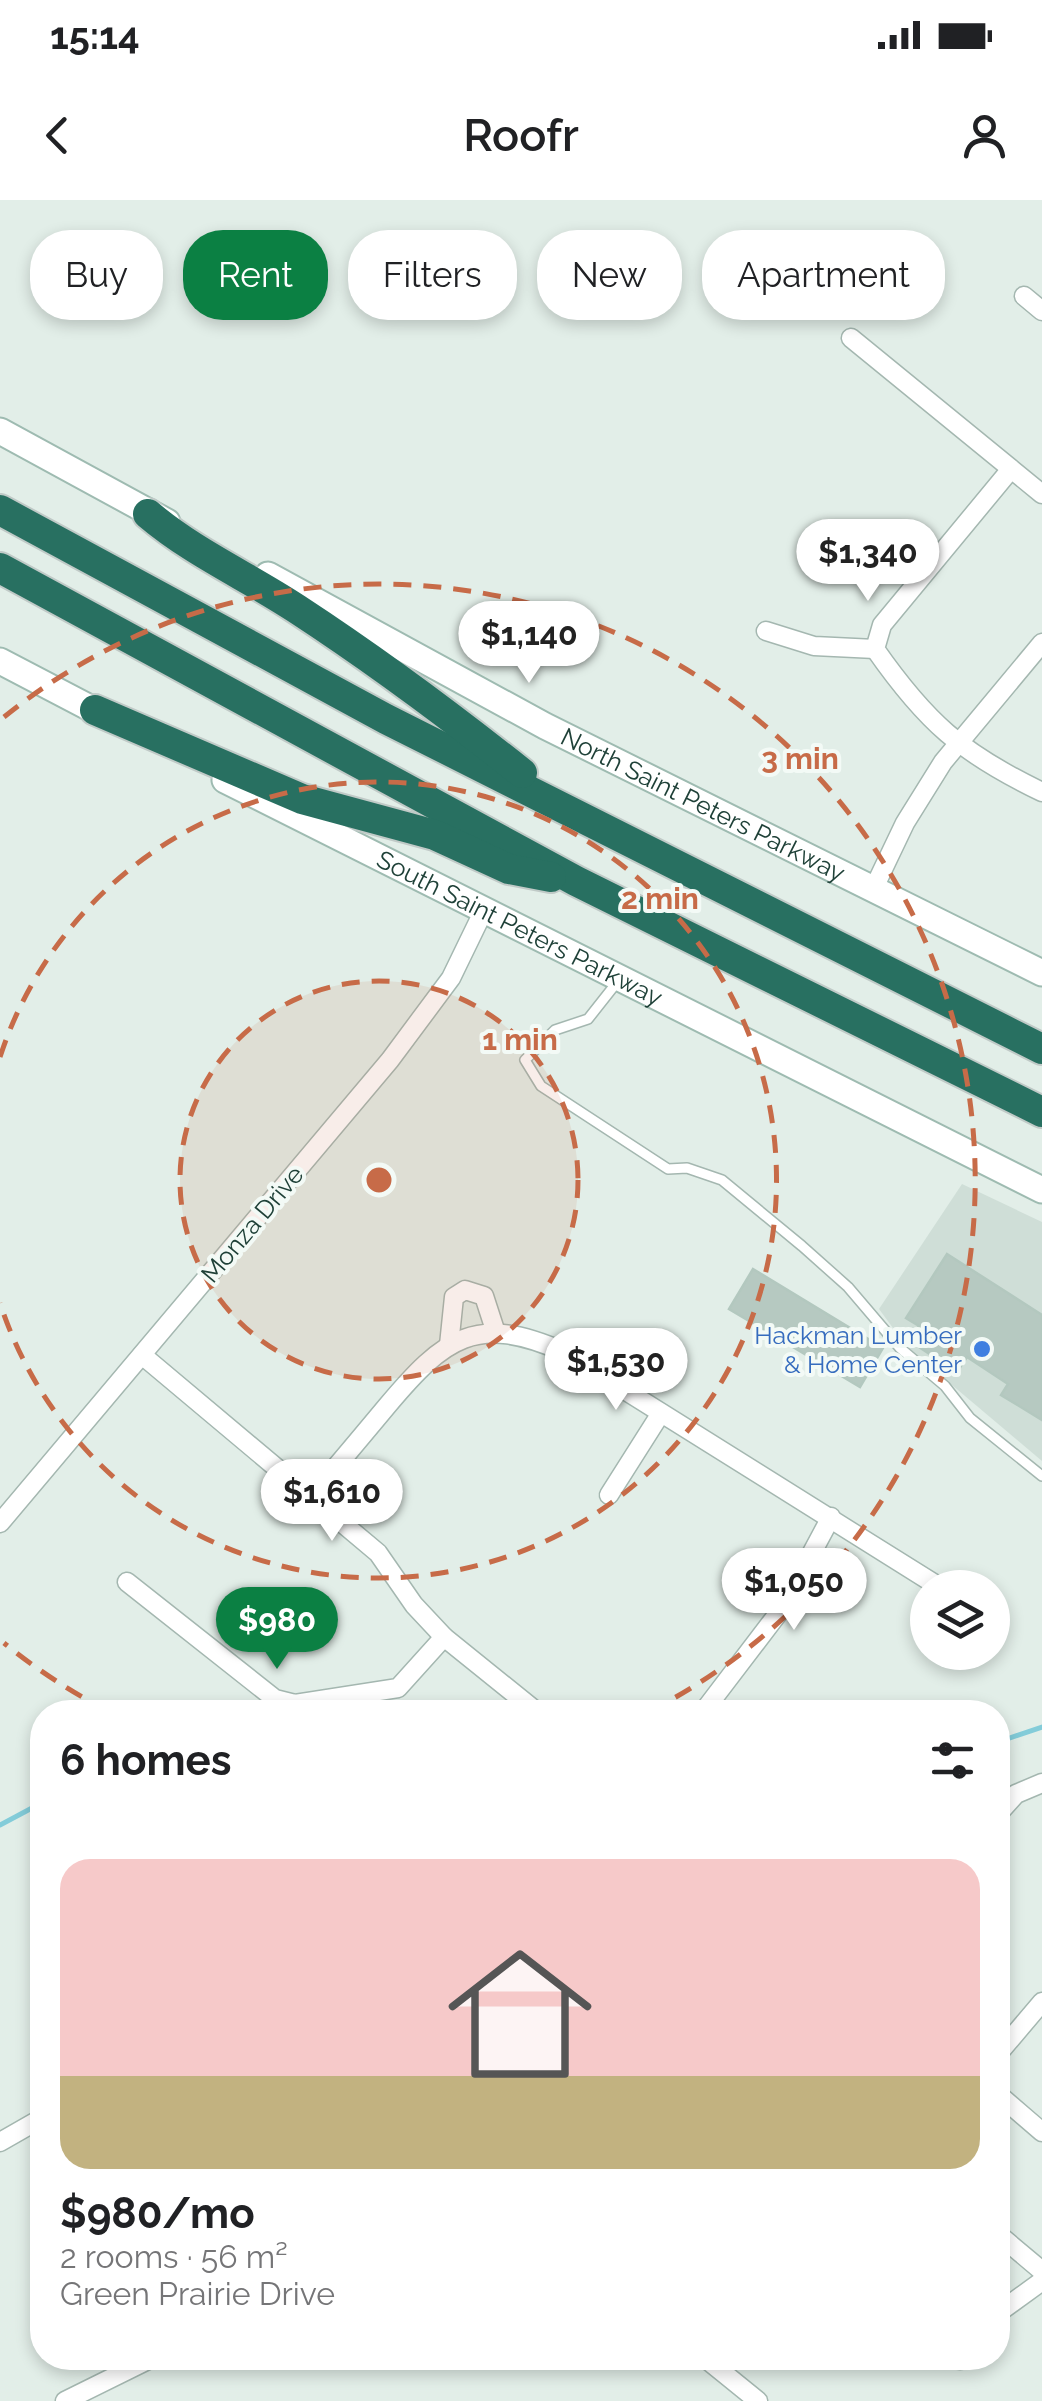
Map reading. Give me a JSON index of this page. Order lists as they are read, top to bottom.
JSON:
{
  "streets": {
    "main road": ["North Saint Peters Parkway", "South Saint Peters Parkway"],
    "street": ["Monza Drive"]
  },
  "crossings": [
    ["South Saint Peters Parkway", "Monza Drive"]
  ],
  "places": ["Hackman Lumber & Home Center"],
  "page": {
    "status": "15:14",
    "header": "Roofr",
    "chip": [
      "Buy",
      "Rent",
      "Filters",
      "New",
      "Apartment"
    ],
    "price": [
      "$1,340",
      "$1,140",
      "$1,530",
      "$1,610",
      "$1,050",
      "$980"
    ],
    "heading": "6 homes",
    "list": [
      {
        "name": "$980/mo",
        "note": "2 rooms · 56 m² · Green Prairie Drive"
      }
    ]
  },
  "rings": ["3 min", "2 min", "1 min"]
}
